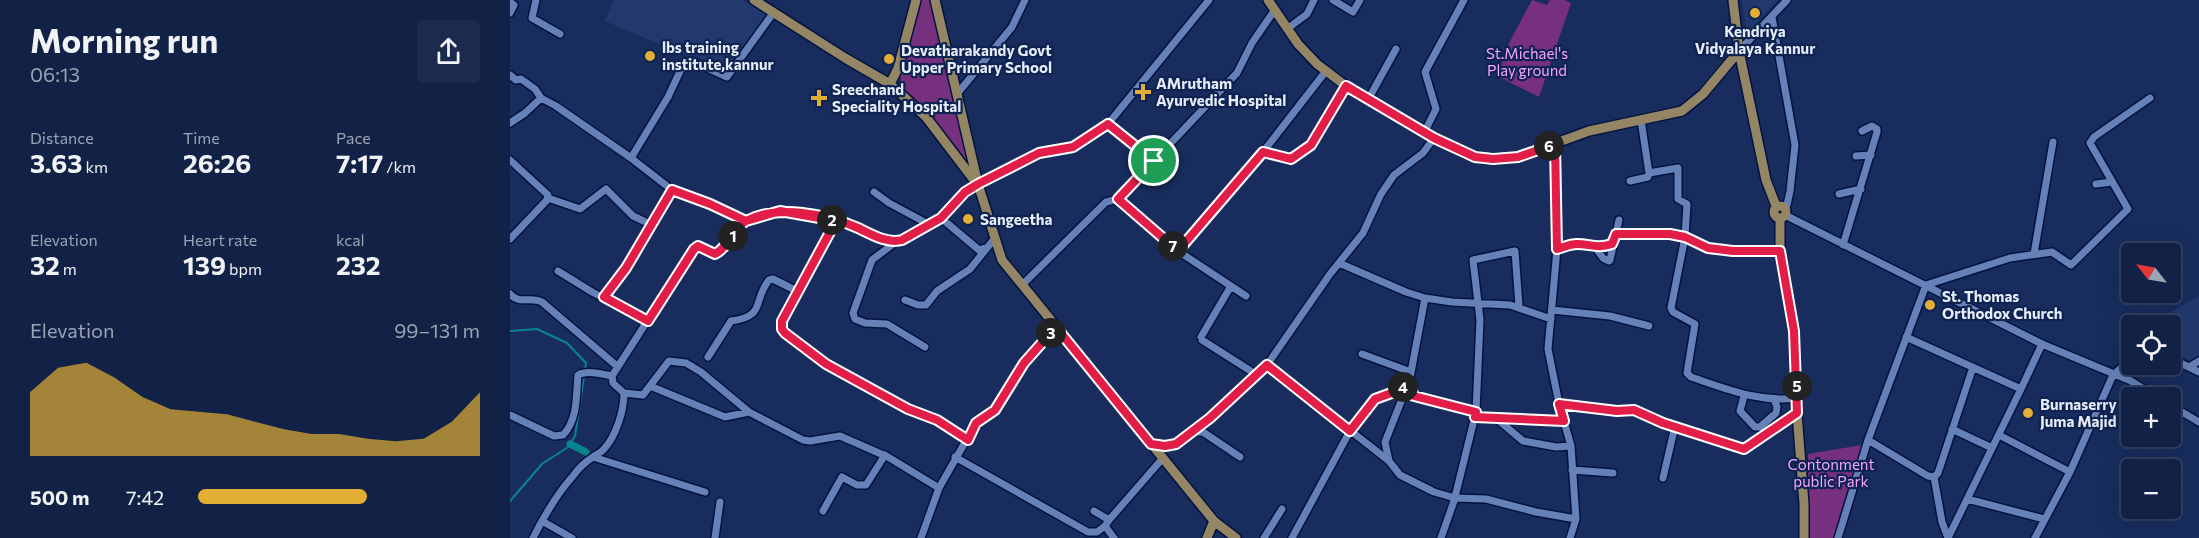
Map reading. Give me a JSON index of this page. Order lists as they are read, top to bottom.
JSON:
{
  "parks": ["St.Michael's Play ground", "Contonment public Park"],
  "places": {
    "other": [
      "Kendriya Vidyalaya Kannur",
      "lbs training institute,kannur",
      "Devatharakandy Govt Upper Primary School",
      "Sangeetha",
      "St. Thomas Orthodox Church",
      "Burnaserry Juma Majid"
    ],
    "health": ["AMrutham Ayurvedic Hospital", "Sreechand Speciality Hospital"]
  },
  "north": "top left",
  "page": {
    "heading": ["Morning run", "06:13"],
    "stats": [
      ["Distance", "3.63 km"],
      ["Time", "26:26"],
      ["Pace", "7:17 /km"],
      ["Elevation", "32 m"],
      ["Heart rate", "139 bpm"],
      ["kcal", "232"]
    ],
    "pins": [
      "6",
      "2",
      "1",
      "7",
      "3",
      "5",
      "4"
    ],
    "map_buttons": ["+", "−"],
    "chart": ["Elevation", "99–131 m"],
    "list": [
      {
        "name": "500 m",
        "note": "7:42"
      }
    ]
  }
}
